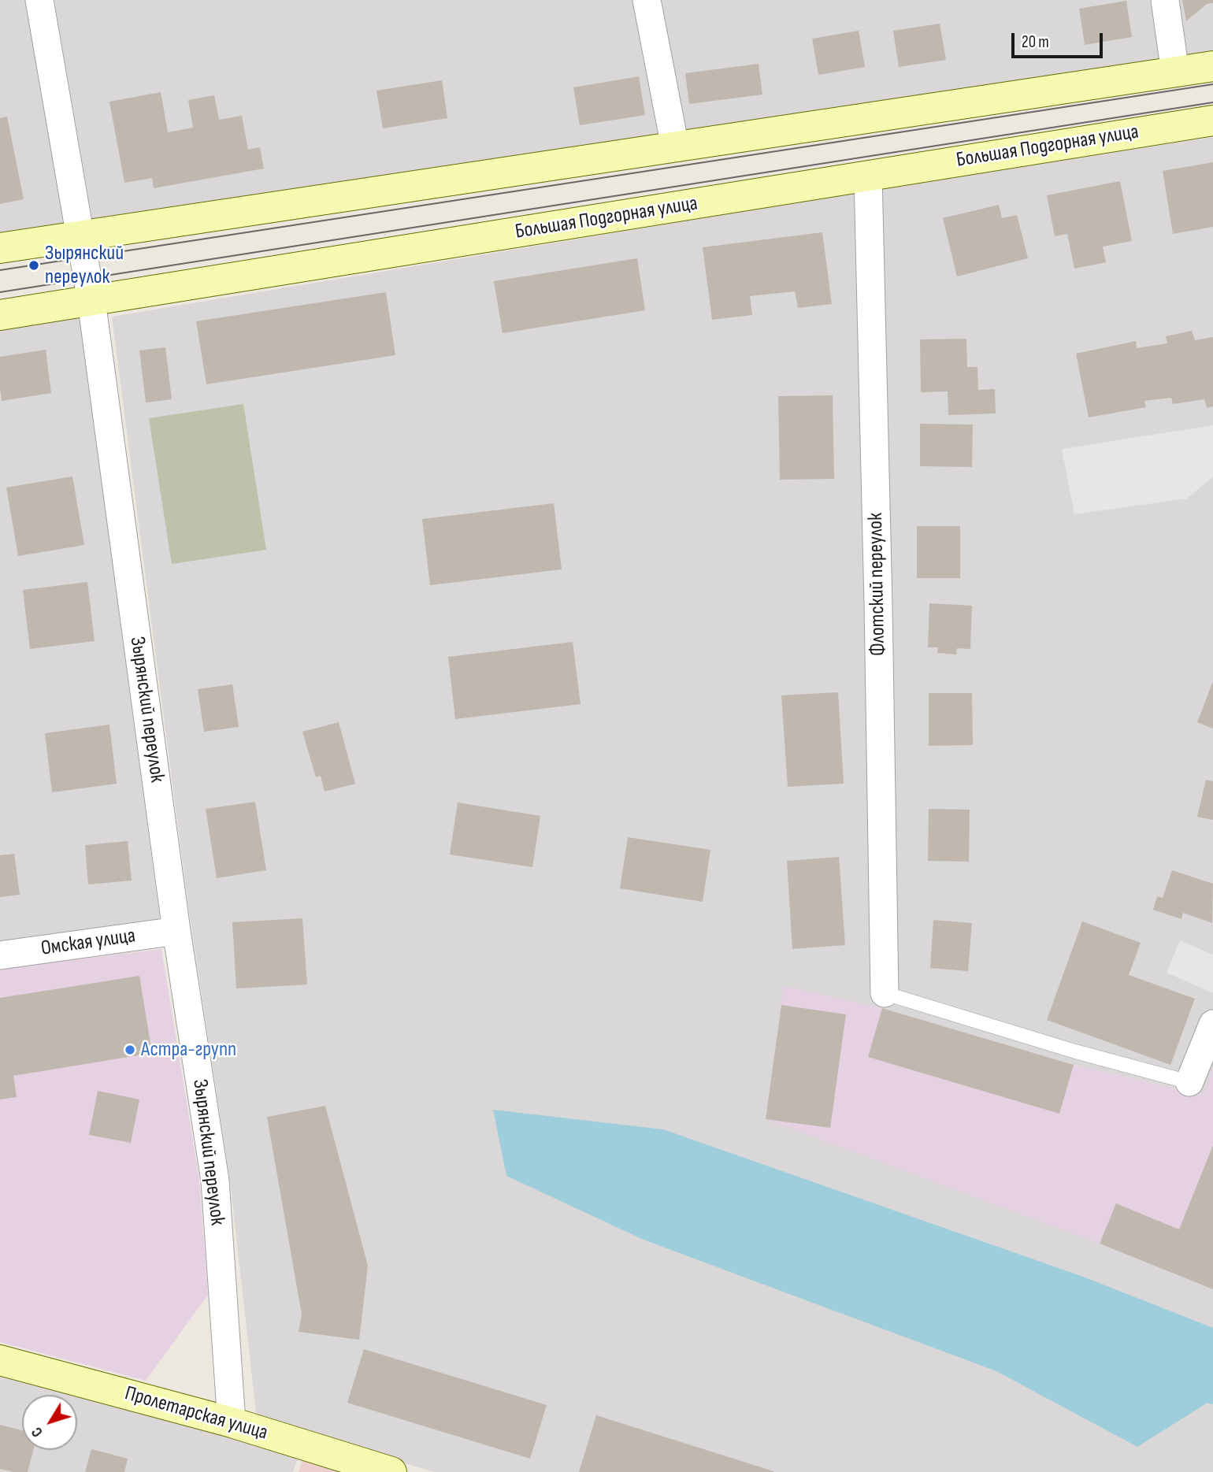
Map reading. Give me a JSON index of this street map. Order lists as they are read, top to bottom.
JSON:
{
  "streets": {
    "main road": ["Большая Подгорная улица", "Пролетарская улица"],
    "street": ["Флотский переулок", "Зырянский переулок", "Омская улица"]
  },
  "crossings": [
    ["Большая Подгорная улица", "Флотский переулок"],
    ["Большая Подгорная улица", "Зырянский переулок"],
    ["Зырянский переулок", "Омская улица"],
    ["Зырянский переулок", "Пролетарская улица"]
  ],
  "places": ["Зырянский переулок", "Астра-групп"],
  "scale_bar": "20 m",
  "north": "bottom left"
}
